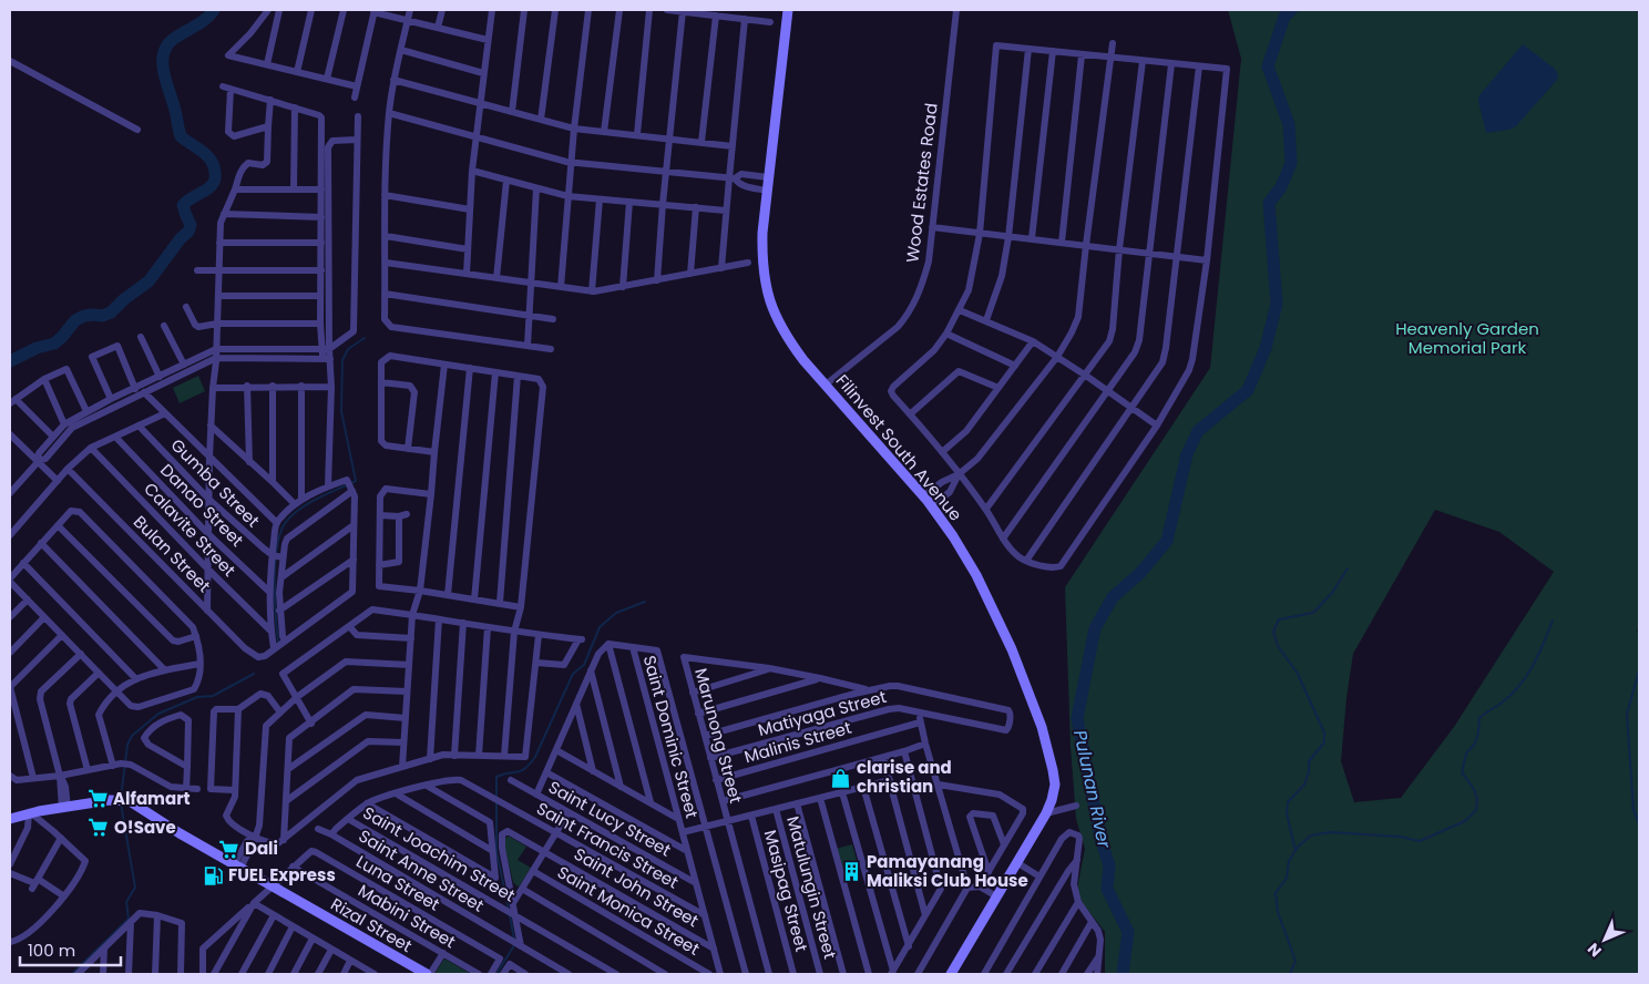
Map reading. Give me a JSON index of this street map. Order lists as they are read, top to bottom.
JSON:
{
  "streets": {
    "street": [
      "Wood Estates Road",
      "Filinvest South Avenue",
      "Gumba Street",
      "Danao Street",
      "Calavite Street",
      "Bulan Street",
      "Matiyaga Street",
      "Marunong Street",
      "Saint Dominic Street",
      "Malinis Street",
      "Saint Lucy Street",
      "Saint Francis Street",
      "Saint Joachim Street",
      "Saint Anne Street",
      "Luna Street",
      "Saint John Street",
      "Matulungin Street",
      "Masipag Street",
      "Saint Monica Street",
      "Mabini Street",
      "Rizal Street"
    ]
  },
  "crossings": [
    ["Wood Estates Road", "Filinvest South Avenue"],
    ["Matiyaga Street", "Marunong Street"],
    ["Marunong Street", "Malinis Street"],
    ["Saint Dominic Street", "Saint Lucy Street"],
    ["Saint Dominic Street", "Saint Francis Street"],
    ["Saint Dominic Street", "Saint John Street"],
    ["Saint Francis Street", "Saint Joachim Street"],
    ["Saint Francis Street", "Saint Anne Street"],
    ["Luna Street", "Mabini Street"],
    ["Luna Street", "Rizal Street"]
  ],
  "water": ["Pulunan River"],
  "parks": ["Heavenly Garden Memorial Park"],
  "places": {
    "shop": ["clarise and christian"],
    "supermarket": ["Alfamart", "O!Save", "Dali"],
    "building": ["Pamayanang Maliksi Club House"],
    "fuel station": ["FUEL Express"]
  },
  "scale_bar": "100 m",
  "north": "bottom left"
}
